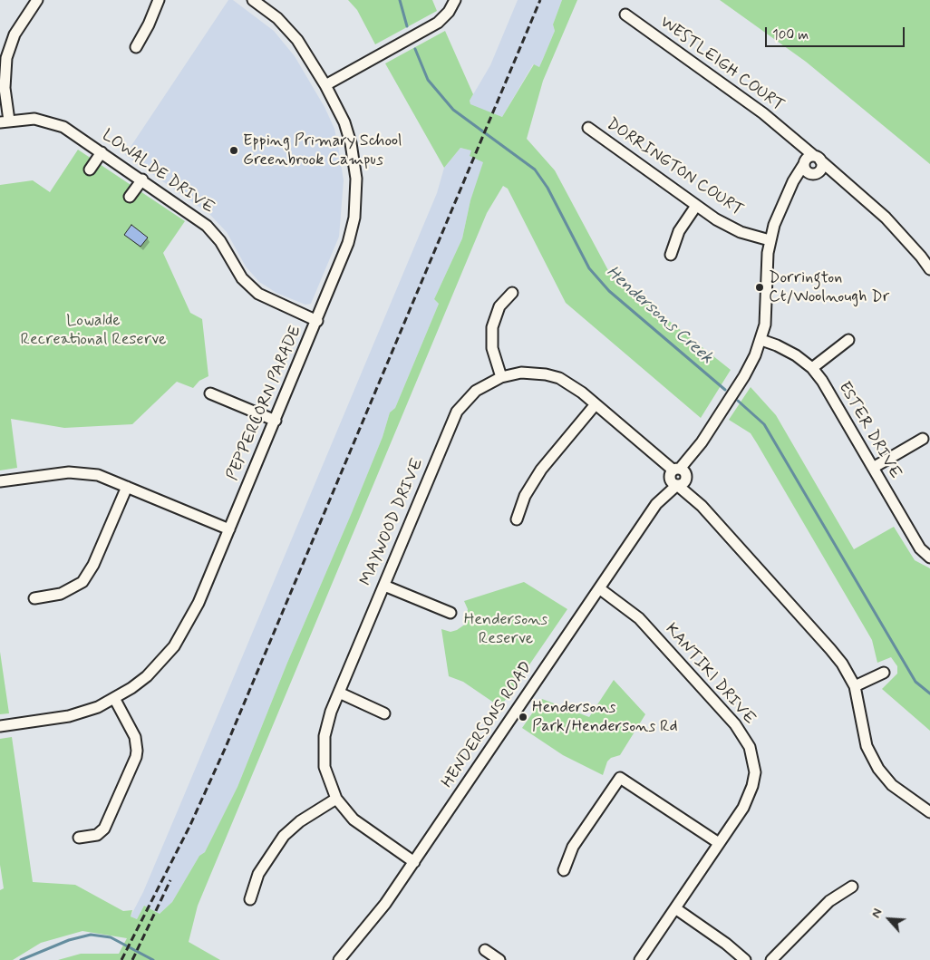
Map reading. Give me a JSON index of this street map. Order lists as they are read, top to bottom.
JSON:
{
  "streets": {
    "street": [
      "WESTLEIGH COURT",
      "DORRINGTON COURT",
      "LOWALDE DRIVE",
      "PEPPERCORN PARADE",
      "ESTER DRIVE",
      "MAYWOOD DRIVE",
      "KANTIKI DRIVE",
      "HENDERSONS ROAD"
    ]
  },
  "crossings": [
    ["LOWALDE DRIVE", "PEPPERCORN PARADE"],
    ["MAYWOOD DRIVE", "HENDERSONS ROAD"],
    ["KANTIKI DRIVE", "HENDERSONS ROAD"]
  ],
  "water": ["Hendersons Creek"],
  "parks": ["Lowalde Recreational Reserve", "Hendersons Reserve"],
  "places": ["Epping Primary School Greenbrook Campus", "Dorrington Ct/Woolnough Dr", "Hendersons Park/Hendersons Rd"],
  "scale_bar": "100 m",
  "north": "top left"
}
